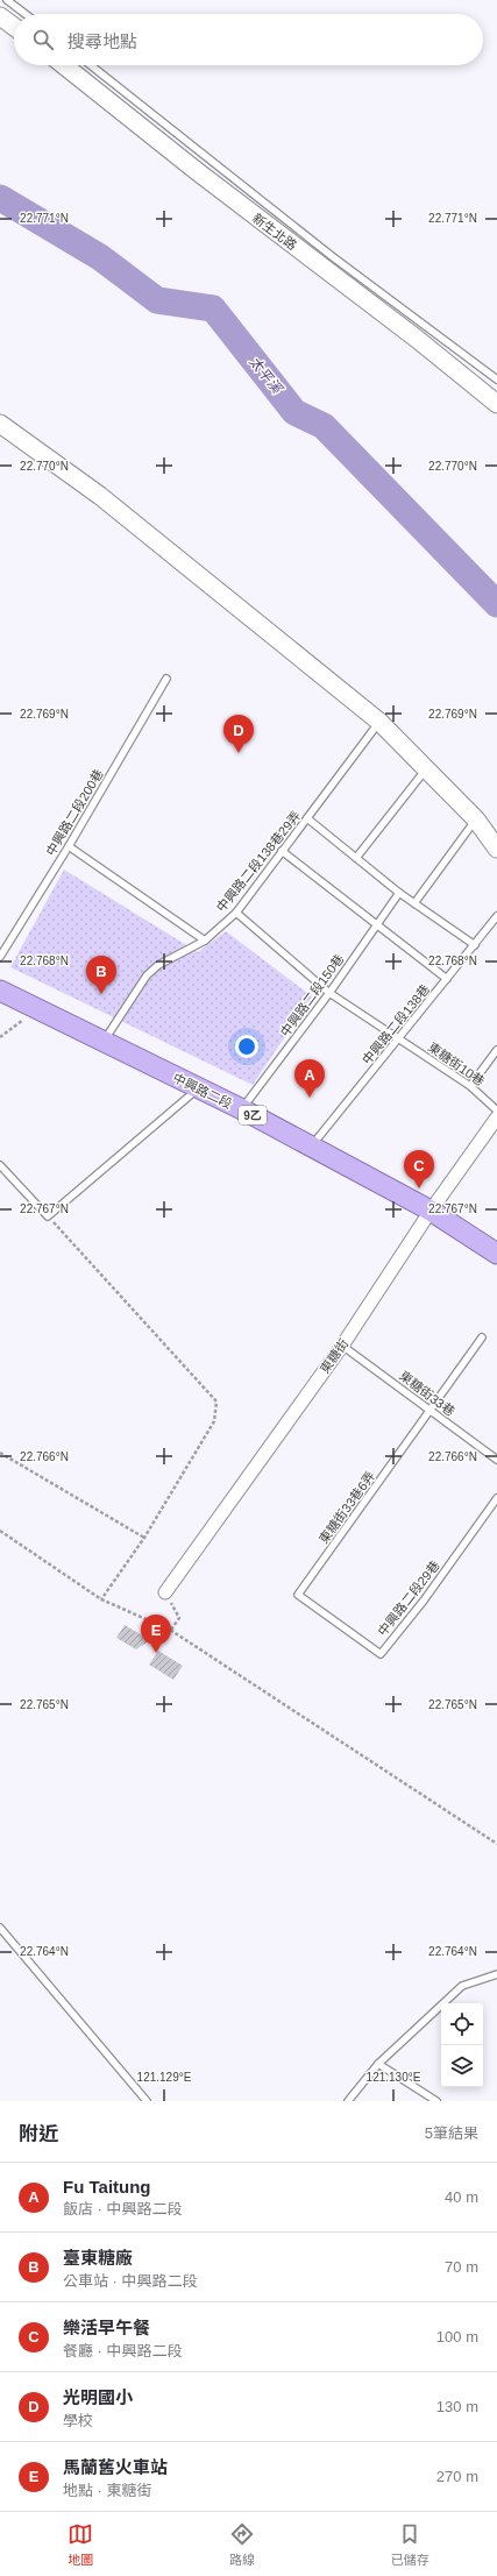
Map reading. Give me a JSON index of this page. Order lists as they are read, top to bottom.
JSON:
{
  "streets": {
    "main road": ["中興路二段", "9乙"],
    "street": ["新生北路", "東糖街"],
    "lane": [
      "中興路二段200巷",
      "中興路二段138巷29弄",
      "中興路二段150巷",
      "中興路二段138巷",
      "東糖街10巷",
      "東糖街33巷",
      "東糖街33巷6弄",
      "中興路二段29巷"
    ]
  },
  "crossings": [
    ["中興路二段138巷29弄", "東糖街10巷"],
    ["中興路二段138巷29弄", "中興路二段"],
    ["中興路二段150巷", "東糖街10巷"],
    ["中興路二段150巷", "中興路二段"],
    ["中興路二段138巷", "東糖街10巷"],
    ["中興路二段138巷", "中興路二段"],
    ["中興路二段", "東糖街"],
    ["東糖街", "東糖街33巷"],
    ["東糖街33巷", "東糖街33巷6弄"],
    ["東糖街33巷6弄", "中興路二段29巷"]
  ],
  "water": ["太平溪"],
  "page": {
    "search": "搜尋地點",
    "pins": [
      "D",
      "B",
      "A",
      "C",
      "E"
    ],
    "heading": ["附近", "5筆結果"],
    "list": [
      {
        "mark": "A",
        "name": "Fu Taitung",
        "note": "飯店 · 中興路二段",
        "value": "40 m"
      },
      {
        "mark": "B",
        "name": "臺東糖廠",
        "note": "公車站 · 中興路二段",
        "value": "70 m"
      },
      {
        "mark": "C",
        "name": "樂活早午餐",
        "note": "餐廳 · 中興路二段",
        "value": "100 m"
      },
      {
        "mark": "D",
        "name": "光明國小",
        "note": "學校",
        "value": "130 m"
      },
      {
        "mark": "E",
        "name": "馬蘭舊火車站",
        "note": "地點 · 東糖街",
        "value": "270 m"
      }
    ],
    "nav": ["地圖", "路線", "已儲存"]
  },
  "coordinates": [
    "22.771°N",
    "22.770°N",
    "22.769°N",
    "22.768°N",
    "22.767°N",
    "22.766°N",
    "22.765°N",
    "22.764°N",
    "121.129°E",
    "121.130°E"
  ]
}
